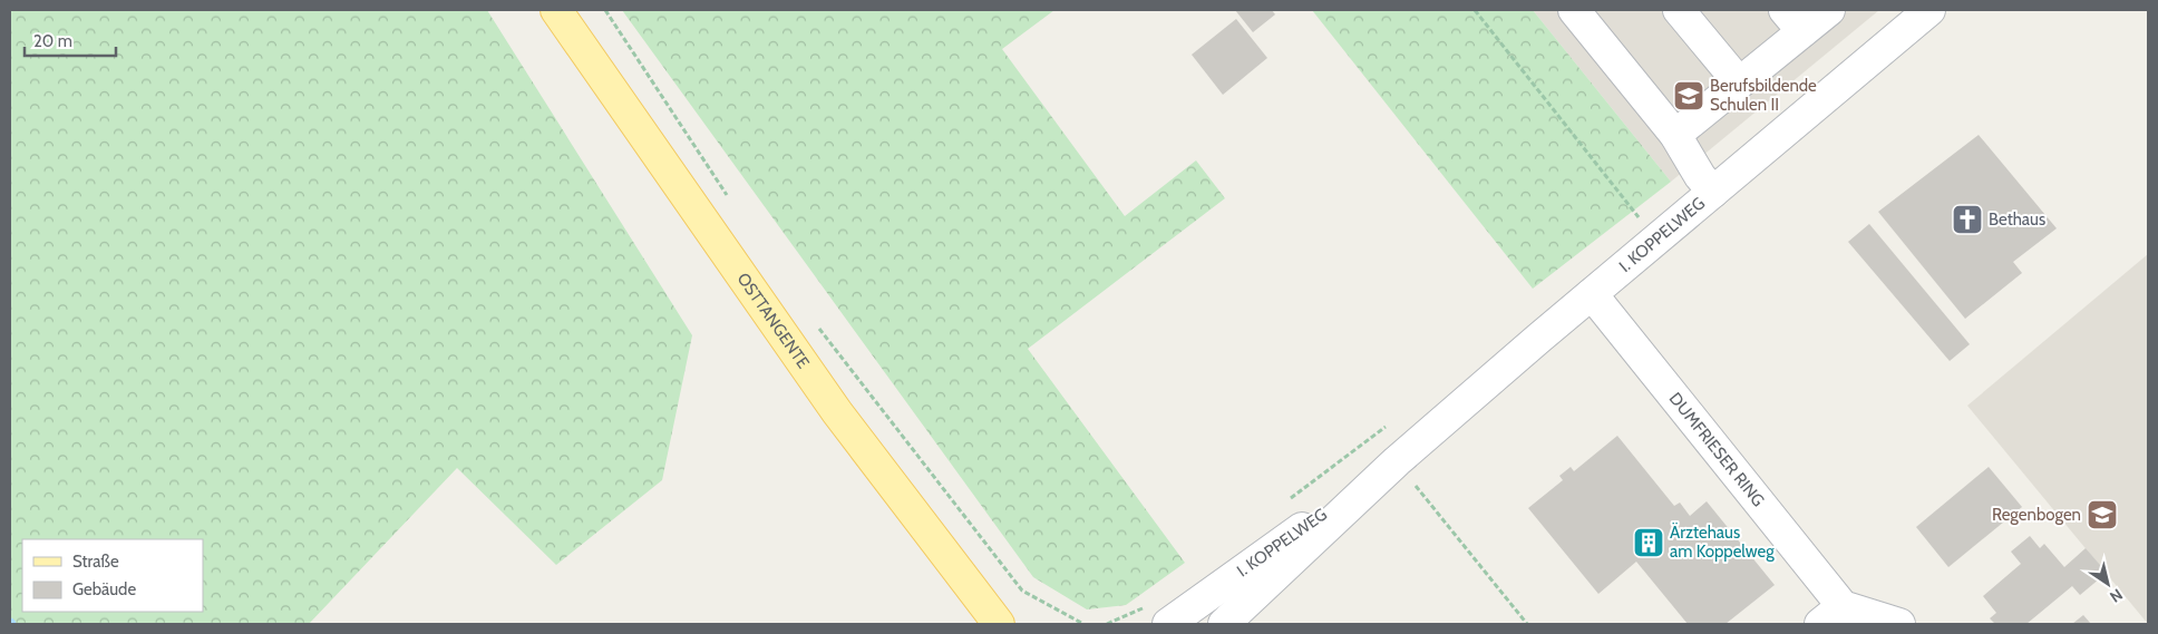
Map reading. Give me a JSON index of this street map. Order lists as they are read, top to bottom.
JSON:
{
  "streets": {
    "main road": ["OSTTANGENTE"],
    "street": ["I. KOPPELWEG", "DUMFRIESER RING"]
  },
  "crossings": [
    ["I. KOPPELWEG", "DUMFRIESER RING"]
  ],
  "places": {
    "school or university": ["Berufsbildende Schulen II", "Regenbogen"],
    "church": ["Bethaus"],
    "building": ["Ärztehaus am Koppelweg"]
  },
  "legend": ["Straße", "Gebäude"],
  "scale_bar": "20 m",
  "north": "bottom right"
}
